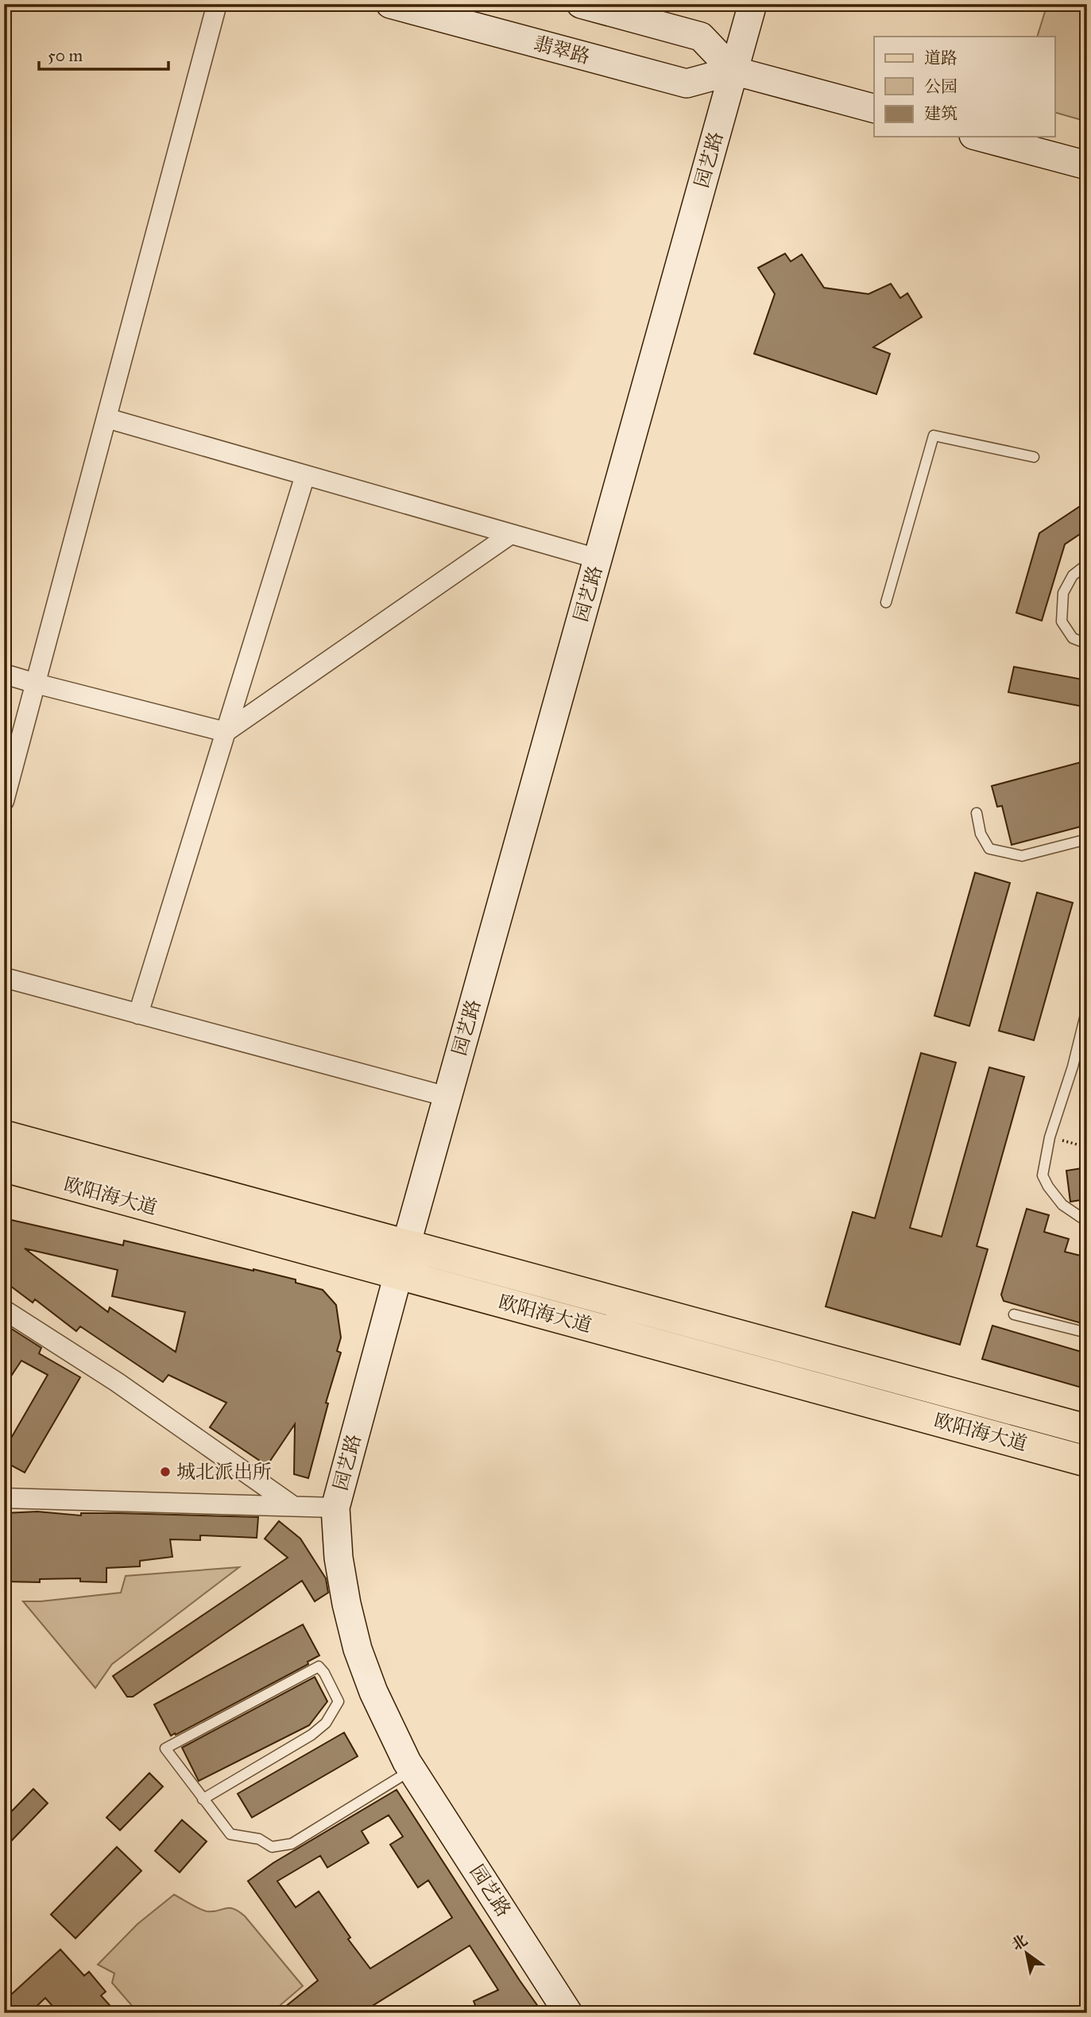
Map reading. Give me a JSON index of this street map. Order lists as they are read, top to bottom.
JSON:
{
  "streets": {
    "main road": ["欧阳海大道"],
    "street": ["翡翠路", "园艺路"]
  },
  "crossings": [
    ["翡翠路", "园艺路"],
    ["园艺路", "欧阳海大道"]
  ],
  "places": ["城北派出所"],
  "legend": ["道路", "公园", "建筑"],
  "scale_bar": "50 m",
  "north": "top left"
}
